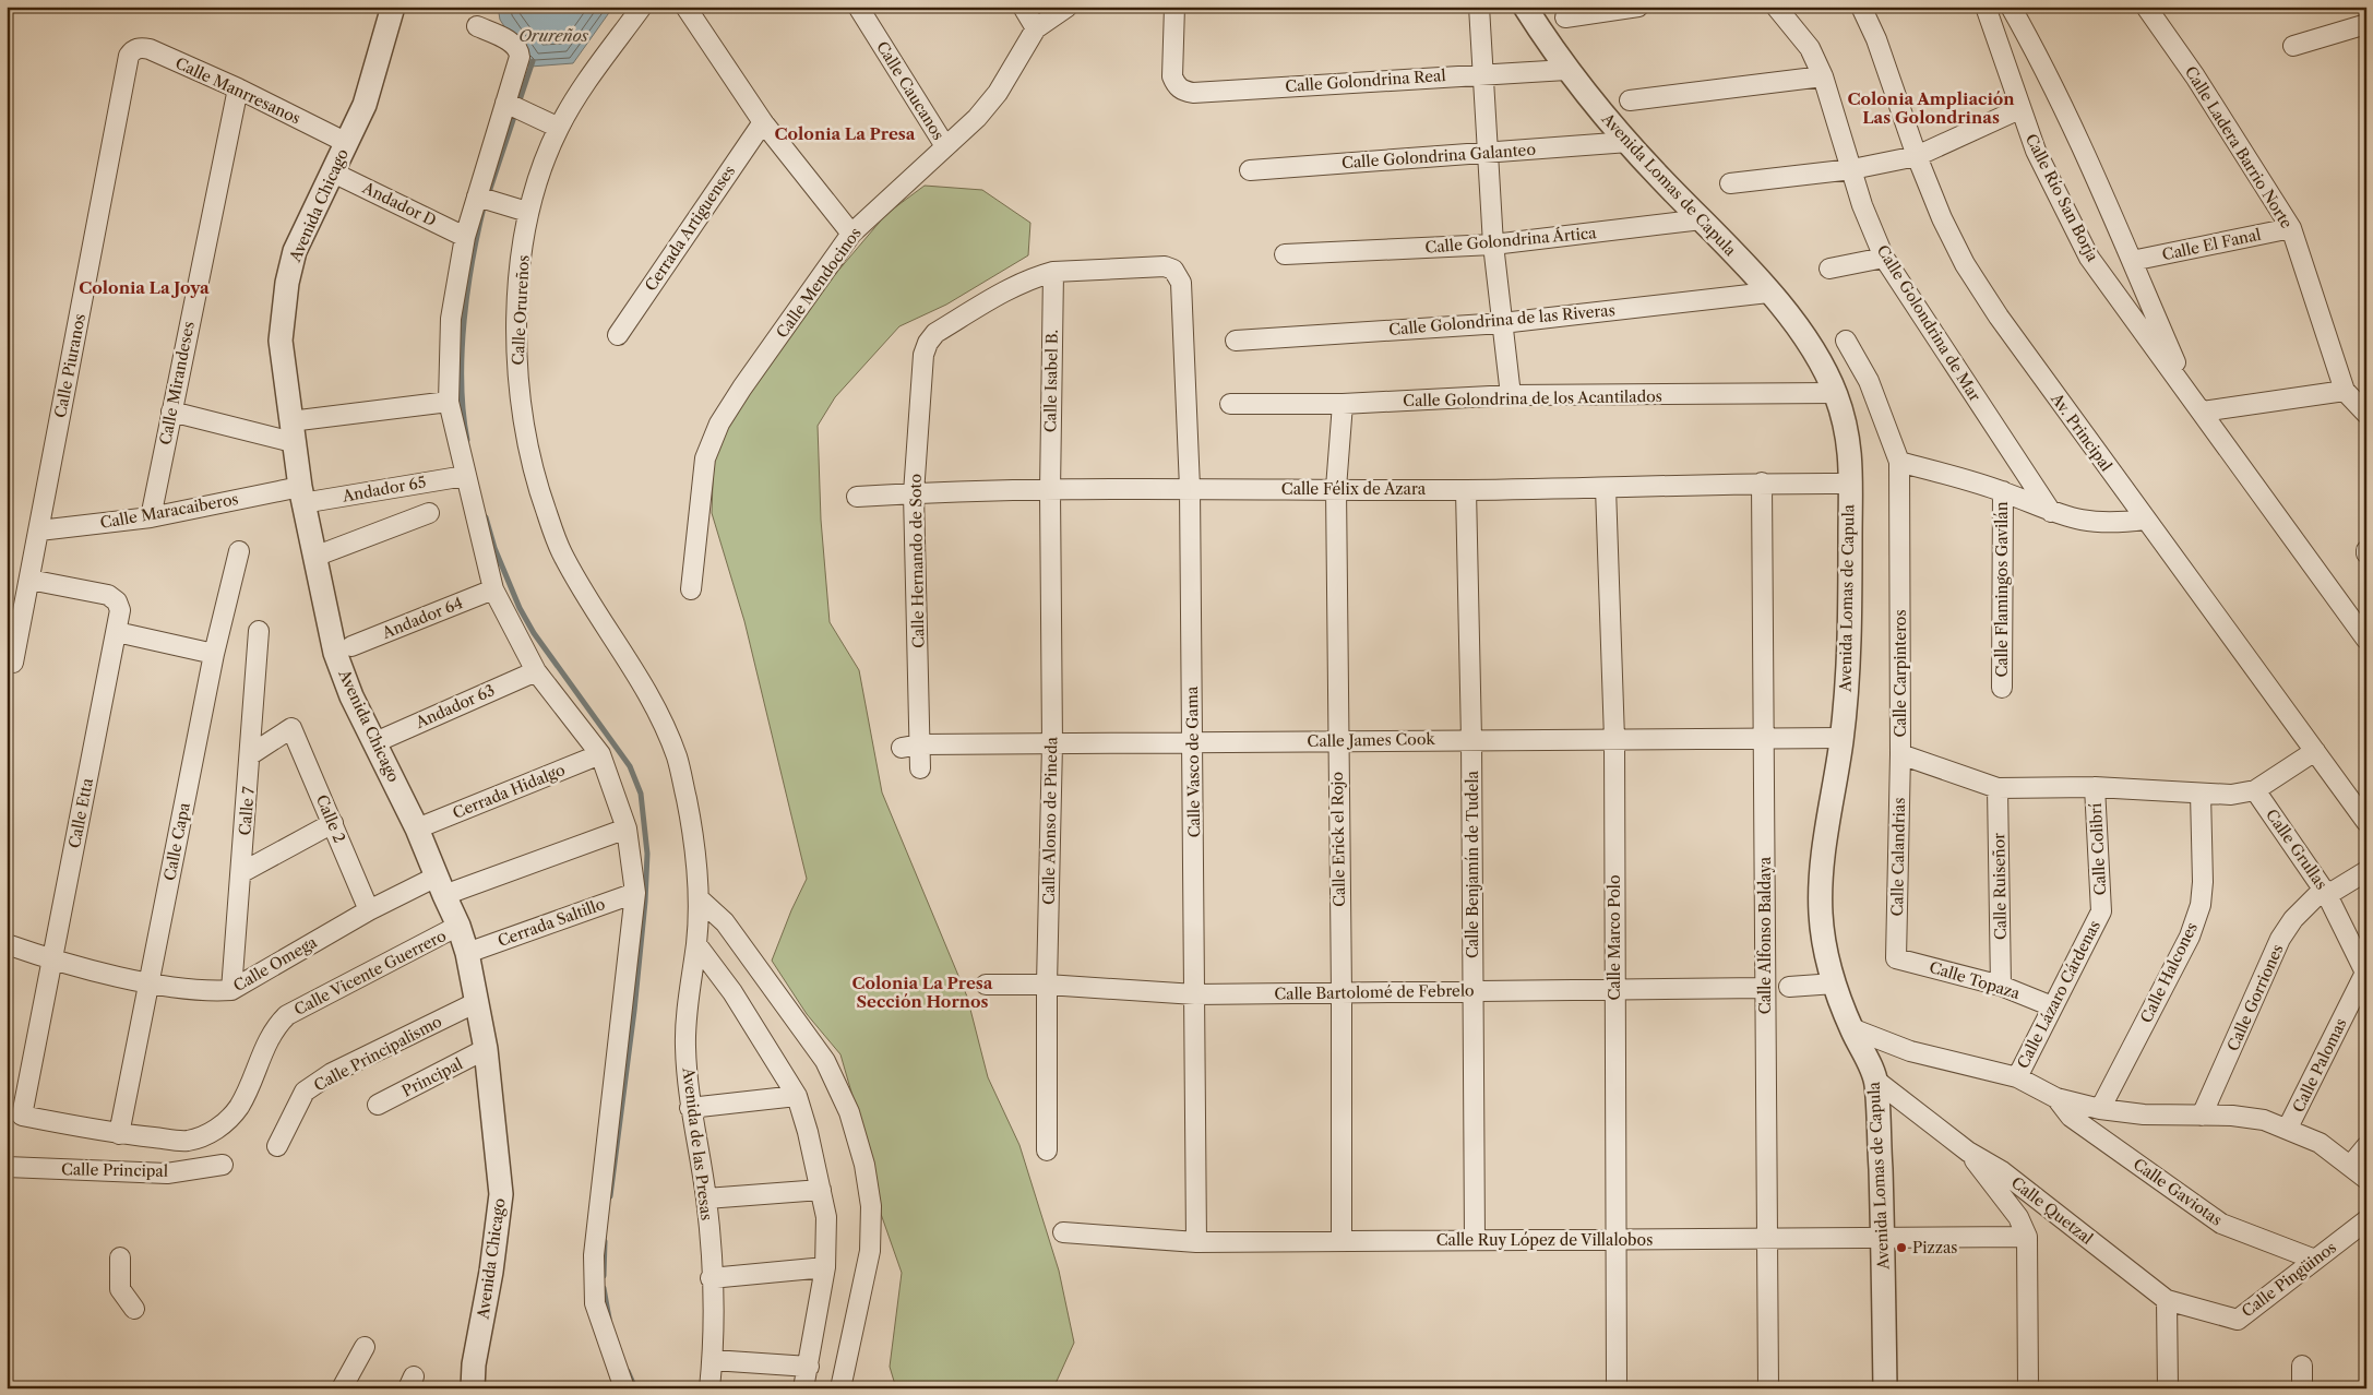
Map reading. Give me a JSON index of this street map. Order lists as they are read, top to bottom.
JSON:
{
  "streets": {
    "street": [
      "Calle Golondrina Real",
      "Calle Manrresanos",
      "Calle Caucanos",
      "Calle Ladera Barrio Norte",
      "Calle Golondrina Galanteo",
      "Avenida Lomas de Capula",
      "Calle Río San Borja",
      "Andador D",
      "Avenida Chicago",
      "Cerrada Artiguenses",
      "Calle Golondrina Ártica",
      "Calle El Fanal",
      "Calle Mendocinos",
      "Calle Orureños",
      "Calle Golondrina de las Riveras",
      "Calle Golondrina de Mar",
      "Calle Piuranos",
      "Calle Isabel B.",
      "Calle Mirandeses",
      "Calle Golondrina de los Acantilados",
      "Av. Principal",
      "Andador 65",
      "Calle Félix de Azara",
      "Calle Maracaiberos",
      "Calle Hernando de Soto",
      "Calle Flamingos Gavilán",
      "Andador 64",
      "Calle Carpinteros",
      "Andador 63",
      "Calle James Cook",
      "Calle Vasco de Gama",
      "Cerrada Hidalgo",
      "Calle 7",
      "Calle Etta",
      "Calle 2",
      "Calle Alonso de Pineda",
      "Calle Erick el Rojo",
      "Calle Capa",
      "Calle Colibrí",
      "Calle Grullas",
      "Calle Calandrias",
      "Calle Benjamín de Tudela",
      "Calle Ruiseñor",
      "Cerrada Saltillo",
      "Calle Alfonso Baldaya",
      "Calle Marco Polo",
      "Calle Omega",
      "Calle Vicente Guerrero",
      "Calle Halcones",
      "Calle Topaza",
      "Calle Bartolomé de Febrelo",
      "Calle Lázaro Cárdenas",
      "Calle Gorriones",
      "Calle Principalismo",
      "Calle Palomas",
      "Principal",
      "Avenida de las Presas",
      "Calle Principal",
      "Calle Gaviotas",
      "Calle Quetzal",
      "Calle Ruy López de Villalobos",
      "Calle Pingüinos"
    ]
  },
  "crossings": [
    ["Calle Golondrina Real", "Avenida Lomas de Capula"],
    ["Calle Manrresanos", "Avenida Chicago"],
    ["Calle Manrresanos", "Calle Piuranos"],
    ["Calle Manrresanos", "Calle Mirandeses"],
    ["Calle Caucanos", "Calle Mendocinos"],
    ["Calle Ladera Barrio Norte", "Calle El Fanal"],
    ["Calle Golondrina Galanteo", "Avenida Lomas de Capula"],
    ["Avenida Lomas de Capula", "Calle Golondrina Ártica"],
    ["Avenida Lomas de Capula", "Calle Golondrina de las Riveras"],
    ["Avenida Lomas de Capula", "Calle Golondrina de los Acantilados"],
    ["Avenida Lomas de Capula", "Calle Félix de Azara"],
    ["Avenida Lomas de Capula", "Calle James Cook"],
    ["Avenida Lomas de Capula", "Calle Quetzal"],
    ["Avenida Lomas de Capula", "Calle Ruy López de Villalobos"],
    ["Calle Río San Borja", "Calle El Fanal"],
    ["Andador D", "Avenida Chicago"],
    ["Avenida Chicago", "Andador 65"],
    ["Avenida Chicago", "Calle Maracaiberos"],
    ["Avenida Chicago", "Andador 63"],
    ["Avenida Chicago", "Cerrada Hidalgo"],
    ["Avenida Chicago", "Cerrada Saltillo"],
    ["Avenida Chicago", "Calle Omega"],
    ["Avenida Chicago", "Calle Vicente Guerrero"],
    ["Avenida Chicago", "Calle Principalismo"],
    ["Avenida Chicago", "Principal"],
    ["Calle Orureños", "Avenida de las Presas"],
    ["Calle Golondrina de Mar", "Calle Flamingos Gavilán"],
    ["Calle Piuranos", "Calle Maracaiberos"],
    ["Calle Piuranos", "Calle Etta"],
    ["Calle Isabel B.", "Calle Félix de Azara"],
    ["Calle Isabel B.", "Calle Hernando de Soto"],
    ["Calle Isabel B.", "Calle Vasco de Gama"],
    ["Calle Isabel B.", "Calle Alonso de Pineda"],
    ["Calle Mirandeses", "Calle Maracaiberos"],
    ["Calle Golondrina de los Acantilados", "Calle Erick el Rojo"],
    ["Av. Principal", "Calle Flamingos Gavilán"],
    ["Andador 65", "Calle Maracaiberos"],
    ["Calle Félix de Azara", "Calle Hernando de Soto"],
    ["Calle Félix de Azara", "Calle Vasco de Gama"],
    ["Calle Félix de Azara", "Calle Alonso de Pineda"],
    ["Calle Félix de Azara", "Calle Erick el Rojo"],
    ["Calle Félix de Azara", "Calle Benjamín de Tudela"],
    ["Calle Félix de Azara", "Calle Alfonso Baldaya"],
    ["Calle Félix de Azara", "Calle Marco Polo"],
    ["Calle Hernando de Soto", "Calle James Cook"],
    ["Calle Hernando de Soto", "Calle Vasco de Gama"],
    ["Calle Flamingos Gavilán", "Calle Carpinteros"],
    ["Calle Carpinteros", "Calle Colibrí"],
    ["Calle Carpinteros", "Calle Grullas"],
    ["Calle Carpinteros", "Calle Calandrias"],
    ["Calle Carpinteros", "Calle Ruiseñor"],
    ["Calle Carpinteros", "Calle Halcones"],
    ["Calle James Cook", "Calle Vasco de Gama"],
    ["Calle James Cook", "Calle Alonso de Pineda"],
    ["Calle James Cook", "Calle Erick el Rojo"],
    ["Calle James Cook", "Calle Benjamín de Tudela"],
    ["Calle James Cook", "Calle Alfonso Baldaya"],
    ["Calle James Cook", "Calle Marco Polo"],
    ["Calle Vasco de Gama", "Calle Bartolomé de Febrelo"],
    ["Calle Vasco de Gama", "Calle Ruy López de Villalobos"],
    ["Calle 7", "Calle 2"],
    ["Calle 7", "Calle Omega"],
    ["Calle Etta", "Calle Omega"],
    ["Calle Etta", "Calle Vicente Guerrero"],
    ["Calle 2", "Calle Omega"],
    ["Calle Alonso de Pineda", "Calle Bartolomé de Febrelo"],
    ["Calle Erick el Rojo", "Calle Bartolomé de Febrelo"],
    ["Calle Erick el Rojo", "Calle Ruy López de Villalobos"],
    ["Calle Capa", "Calle Omega"],
    ["Calle Capa", "Calle Vicente Guerrero"],
    ["Calle Colibrí", "Calle Lázaro Cárdenas"],
    ["Calle Grullas", "Calle Gorriones"],
    ["Calle Grullas", "Calle Palomas"],
    ["Calle Calandrias", "Calle Topaza"],
    ["Calle Benjamín de Tudela", "Calle Bartolomé de Febrelo"],
    ["Calle Benjamín de Tudela", "Calle Ruy López de Villalobos"],
    ["Calle Ruiseñor", "Calle Topaza"],
    ["Calle Alfonso Baldaya", "Calle Bartolomé de Febrelo"],
    ["Calle Alfonso Baldaya", "Calle Ruy López de Villalobos"],
    ["Calle Marco Polo", "Calle Bartolomé de Febrelo"],
    ["Calle Marco Polo", "Calle Ruy López de Villalobos"],
    ["Calle Topaza", "Calle Lázaro Cárdenas"],
    ["Calle Gaviotas", "Calle Pingüinos"],
    ["Calle Quetzal", "Calle Pingüinos"]
  ],
  "districts": [
    "Colonia Ampliación Las Golondrinas",
    "Colonia La Presa",
    "Colonia La Joya",
    "Colonia La Presa Sección Hornos"
  ],
  "water": ["Orureños"],
  "places": ["Pizzas"]
}
